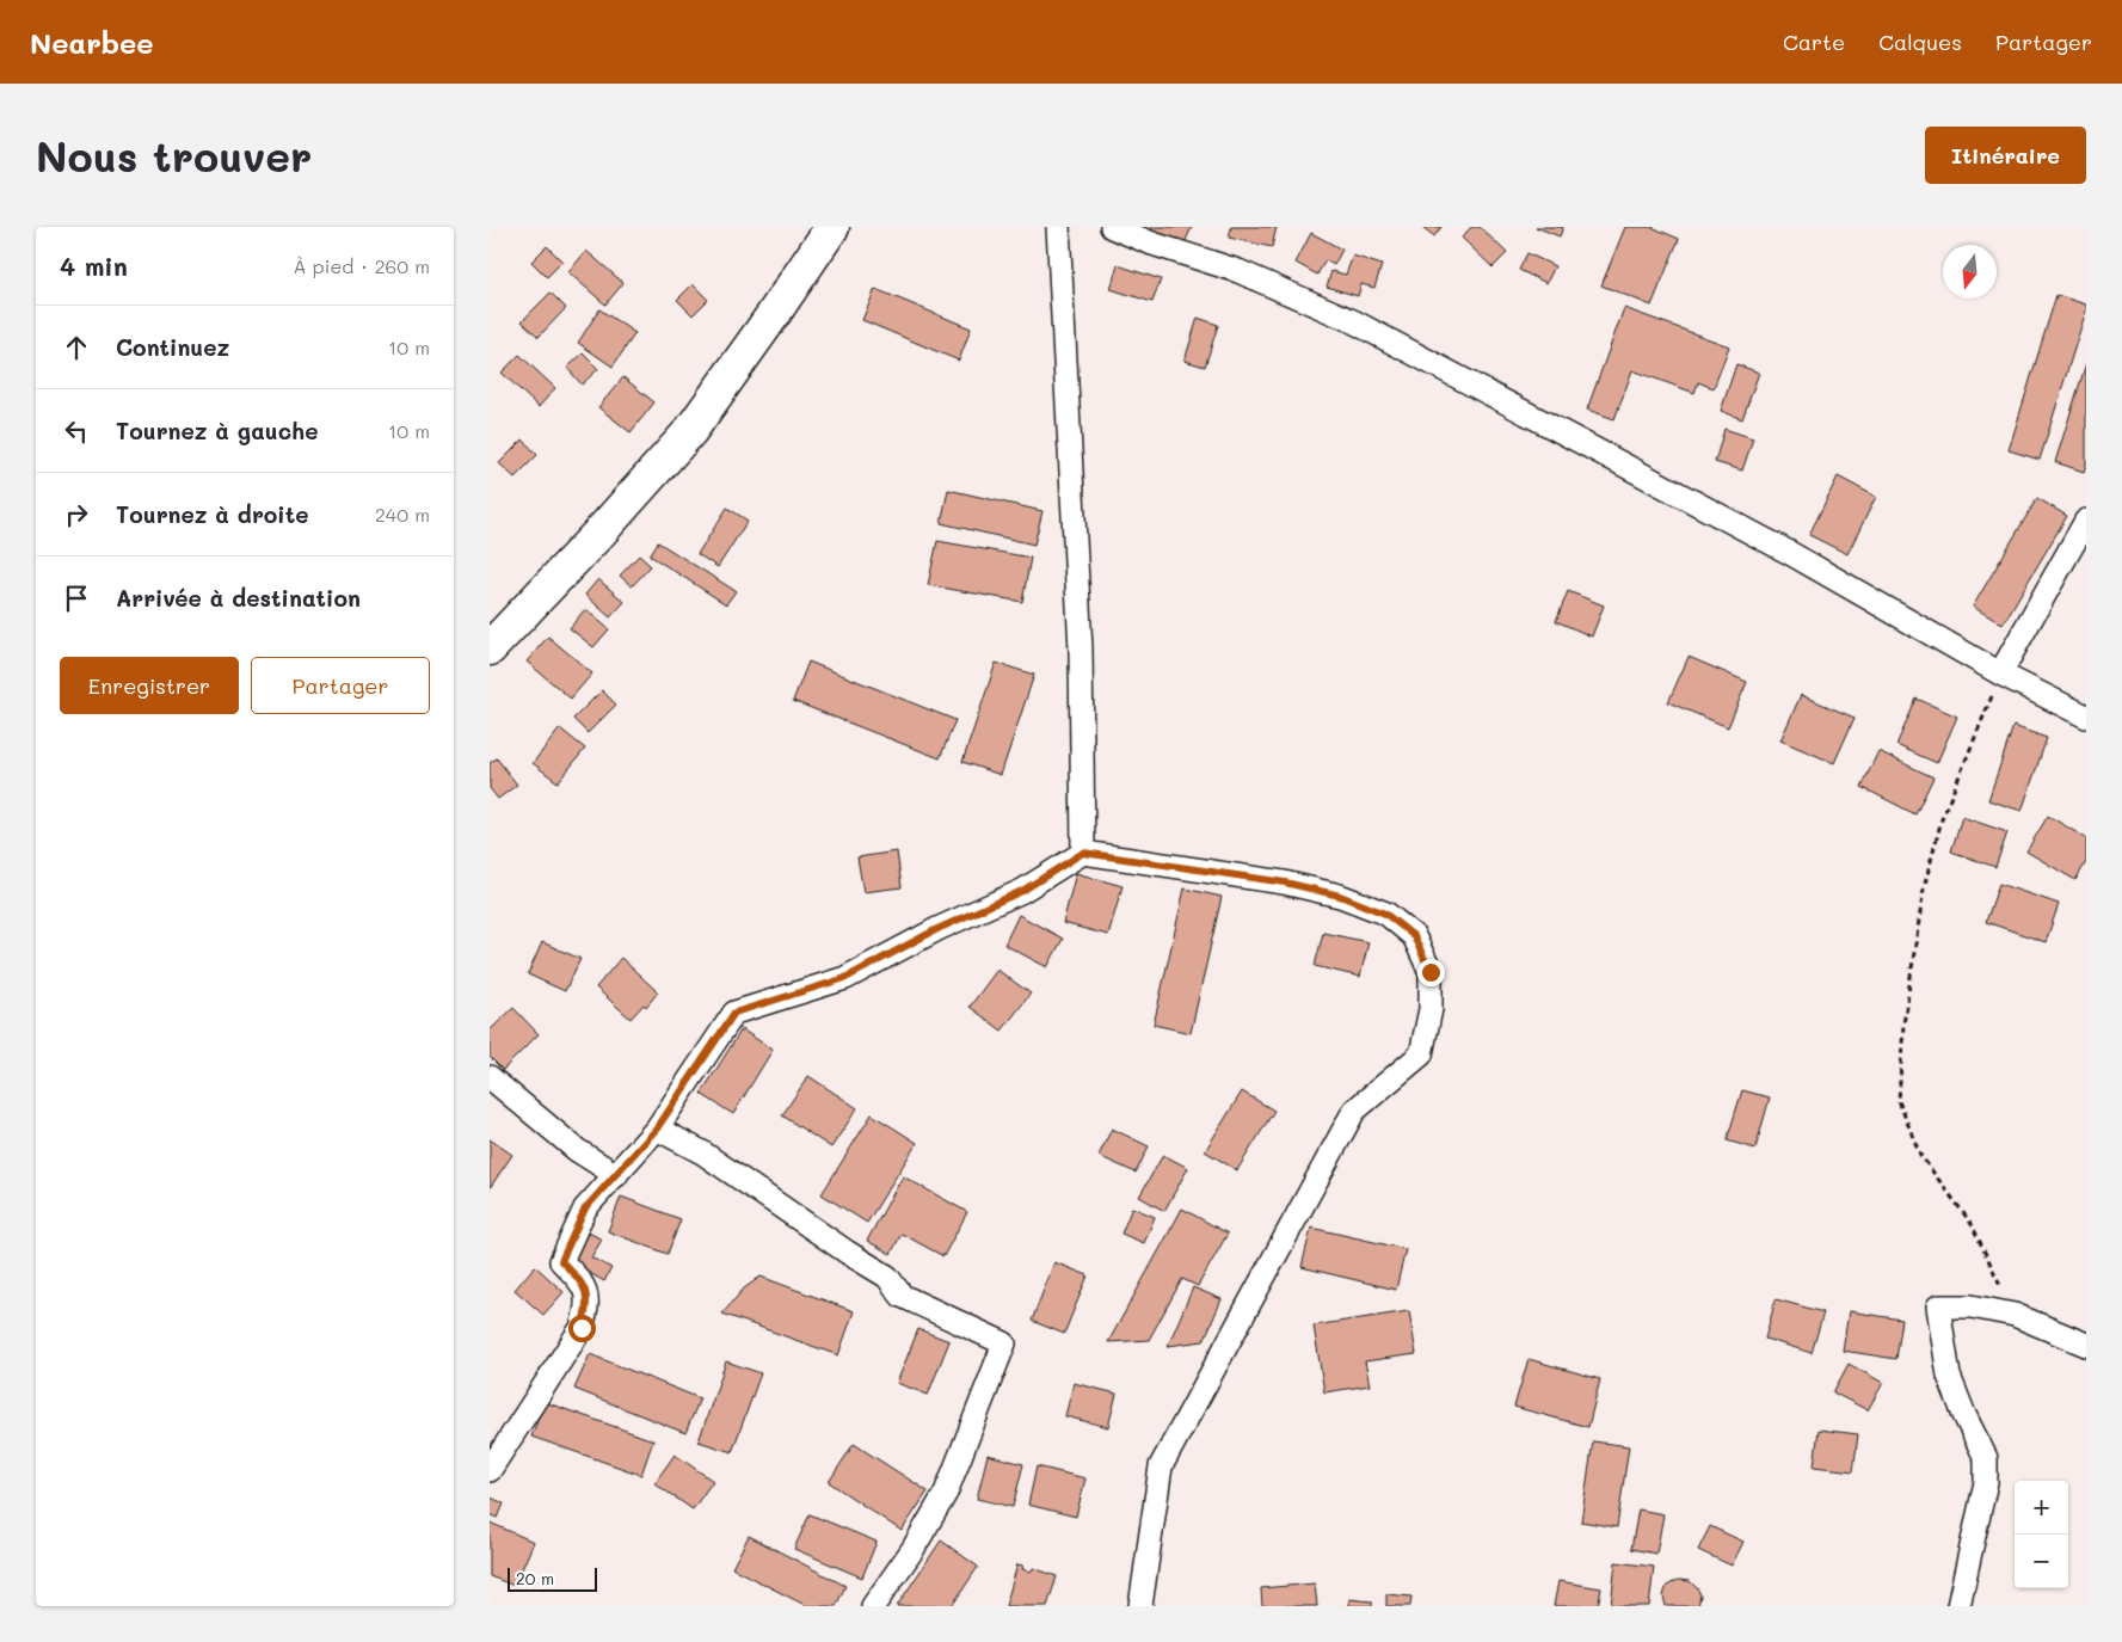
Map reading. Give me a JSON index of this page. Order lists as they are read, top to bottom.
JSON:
{
  "scale_bar": "20 m",
  "north": "bottom",
  "page": {
    "header": "Nearbee",
    "nav": ["Carte", "Calques", "Partager"],
    "buttons": [
      "Itinéraire",
      ["Enregistrer", "Partager"]
    ],
    "title": "Nous trouver",
    "heading": ["4 min", "À pied · 260 m"],
    "list": [
      ["Continuez", "10 m"],
      ["Tournez à gauche", "10 m"],
      ["Tournez à droite", "240 m"],
      "Arrivée à destination"
    ],
    "map_buttons": ["+", "−"],
    "scale": "20 m"
  }
}
